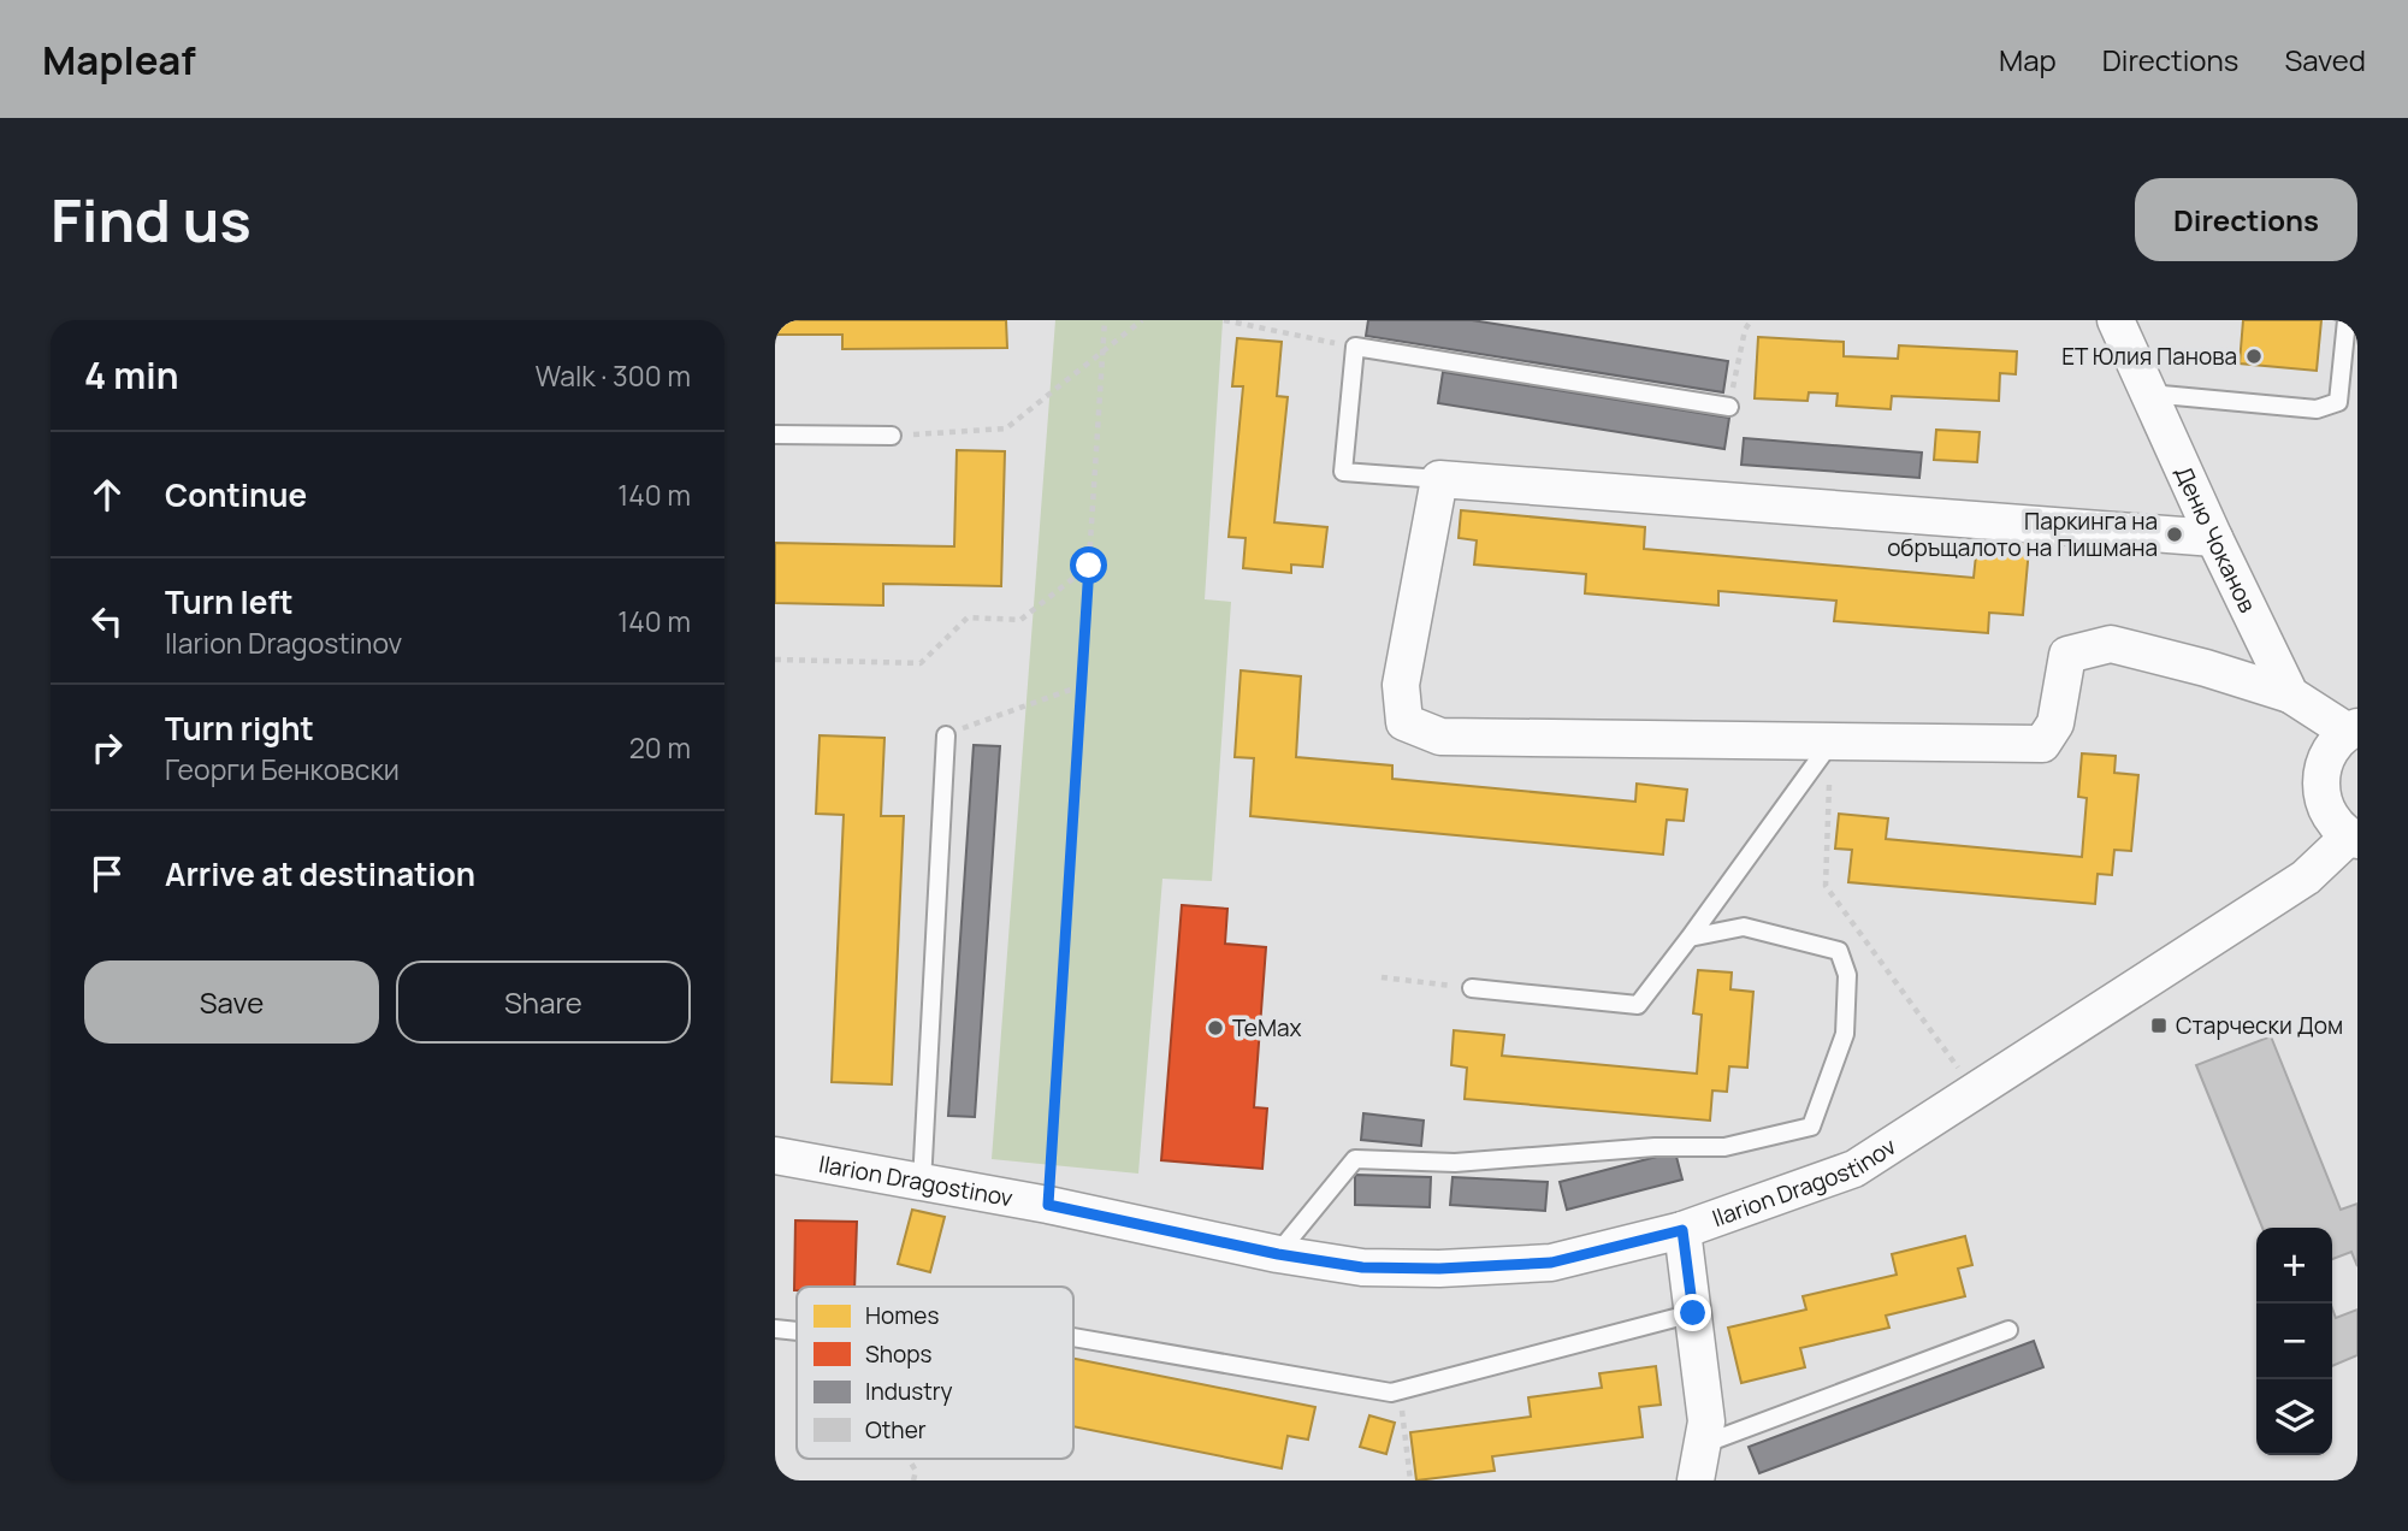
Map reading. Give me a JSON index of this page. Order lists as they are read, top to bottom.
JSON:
{
  "streets": {
    "street": ["Деню Чоканов", "Ilarion Dragostinov"]
  },
  "places": {
    "other": ["ЕТ Юлия Панова", "Паркинга на обръщалото на Пишмана", "TeMax"],
    "transit": ["Старчески Дом"]
  },
  "legend": [
    "Homes",
    "Shops",
    "Industry",
    "Other"
  ],
  "page": {
    "header": "Mapleaf",
    "nav": ["Map", "Directions", "Saved"],
    "buttons": [
      "Directions",
      ["Save", "Share"]
    ],
    "title": "Find us",
    "heading": ["4 min", "Walk · 300 m"],
    "list": [
      ["Continue", "140 m"],
      ["Turn left", "Ilarion Dragostinov", "140 m"],
      ["Turn right", "Георги Бенковски", "20 m"],
      "Arrive at destination"
    ],
    "map_buttons": ["+", "−"]
  }
}
